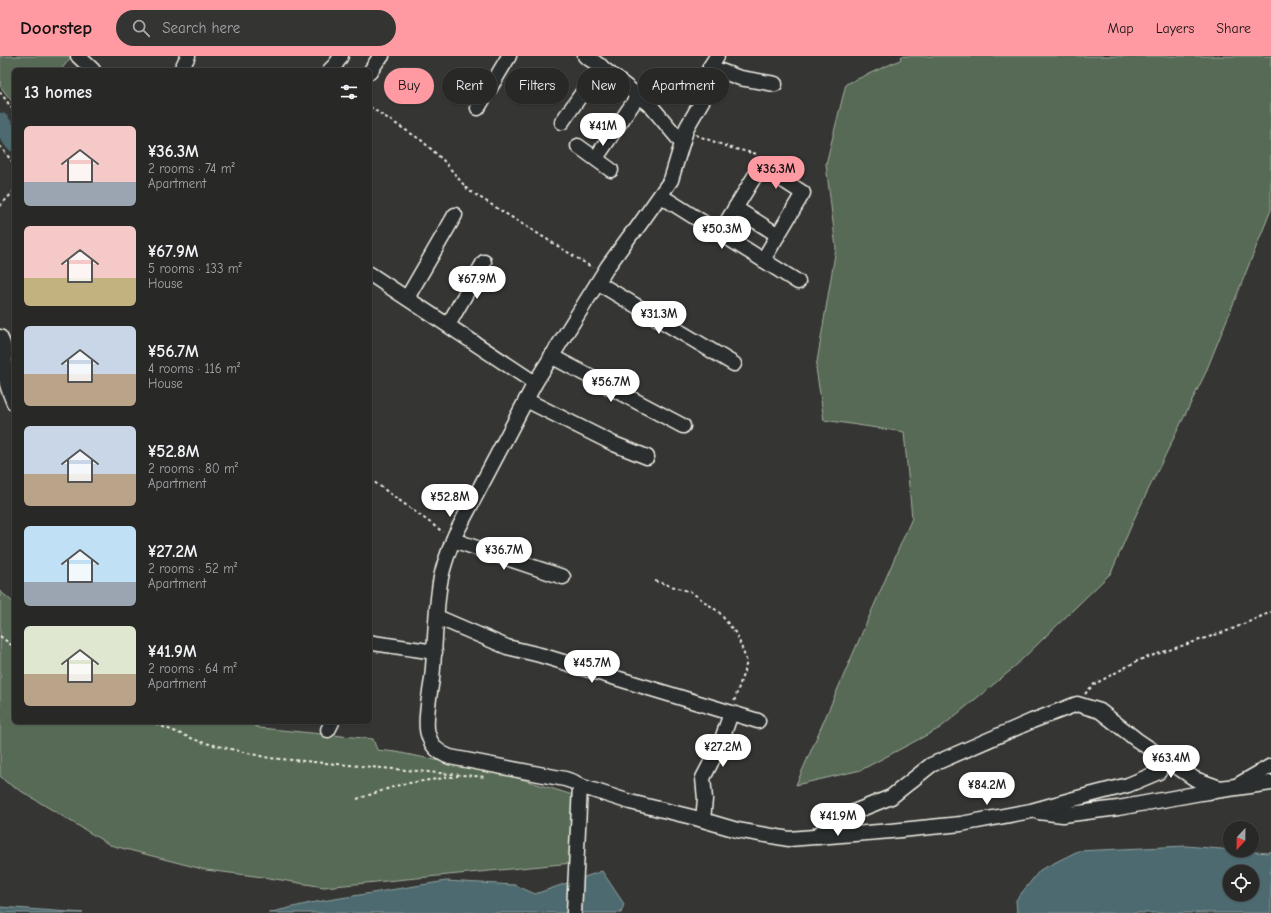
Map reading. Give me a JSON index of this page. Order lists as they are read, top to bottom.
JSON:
{
  "north": "bottom",
  "page": {
    "header": "Doorstep",
    "search": "Search here",
    "nav": ["Map", "Layers", "Share"],
    "chip": [
      "Buy",
      "Rent",
      "Filters",
      "New",
      "Apartment"
    ],
    "heading": "13 homes",
    "price": [
      "¥41M",
      "¥36.3M",
      "¥50.3M",
      "¥67.9M",
      "¥31.3M",
      "¥56.7M",
      "¥52.8M",
      "¥36.7M",
      "¥45.7M",
      "¥27.2M",
      "¥63.4M",
      "¥84.2M",
      "¥41.9M"
    ],
    "list": [
      {
        "name": "¥36.3M",
        "note": "2 rooms · 74 m² · Apartment"
      },
      {
        "name": "¥67.9M",
        "note": "5 rooms · 133 m² · House"
      },
      {
        "name": "¥56.7M",
        "note": "4 rooms · 116 m² · House"
      },
      {
        "name": "¥52.8M",
        "note": "2 rooms · 80 m² · Apartment"
      },
      {
        "name": "¥27.2M",
        "note": "2 rooms · 52 m² · Apartment"
      },
      {
        "name": "¥41.9M",
        "note": "2 rooms · 64 m² · Apartment"
      }
    ]
  }
}
